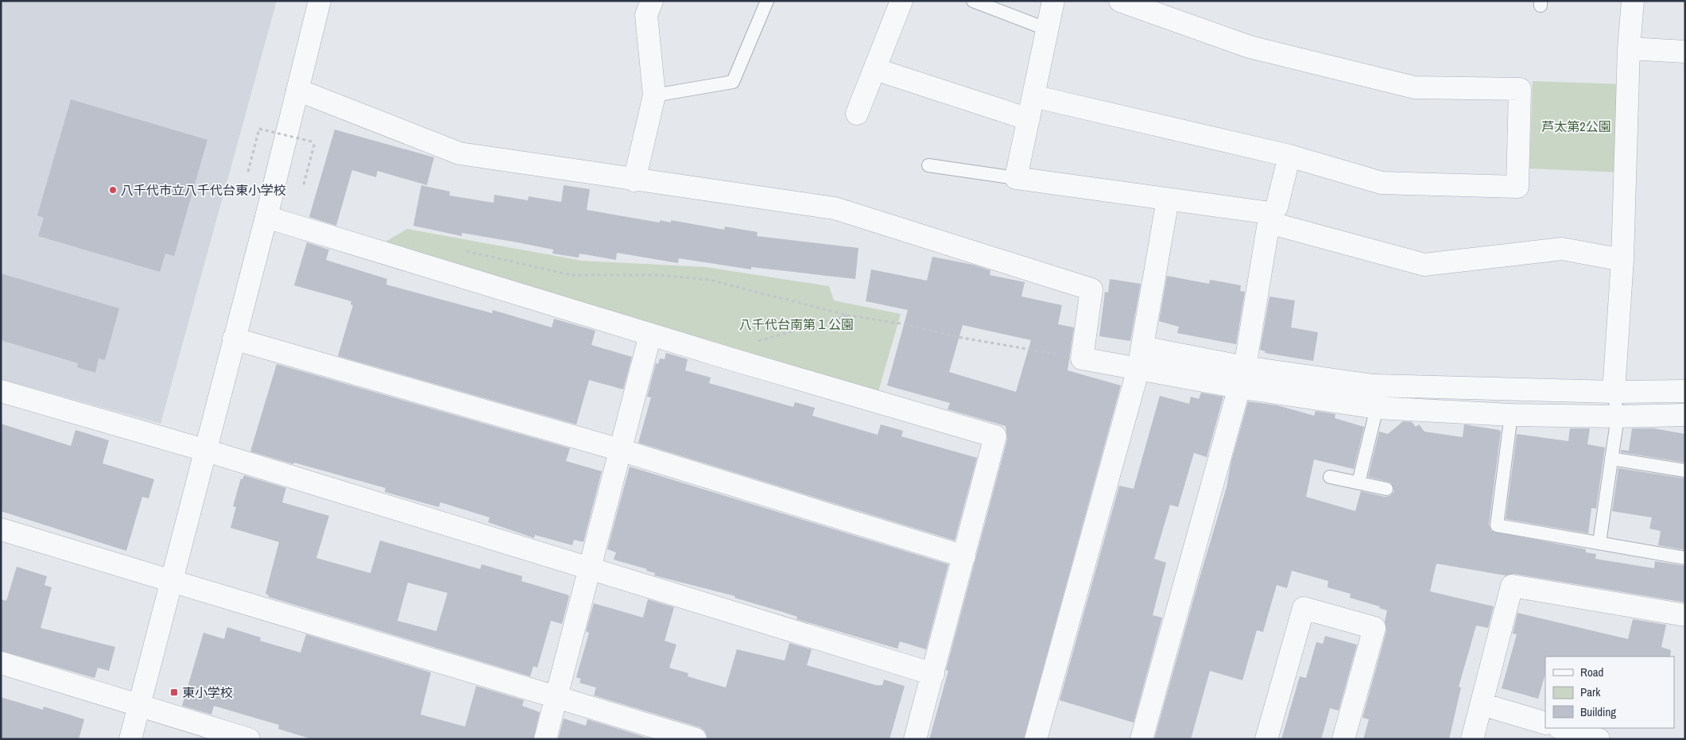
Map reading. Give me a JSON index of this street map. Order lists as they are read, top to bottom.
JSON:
{
  "parks": ["芦太第2公園", "八千代台南第１公園"],
  "places": {
    "other": ["八千代市立八千代台東小学校"],
    "transit": ["東小学校"]
  },
  "legend": ["Road", "Park", "Building"]
}
